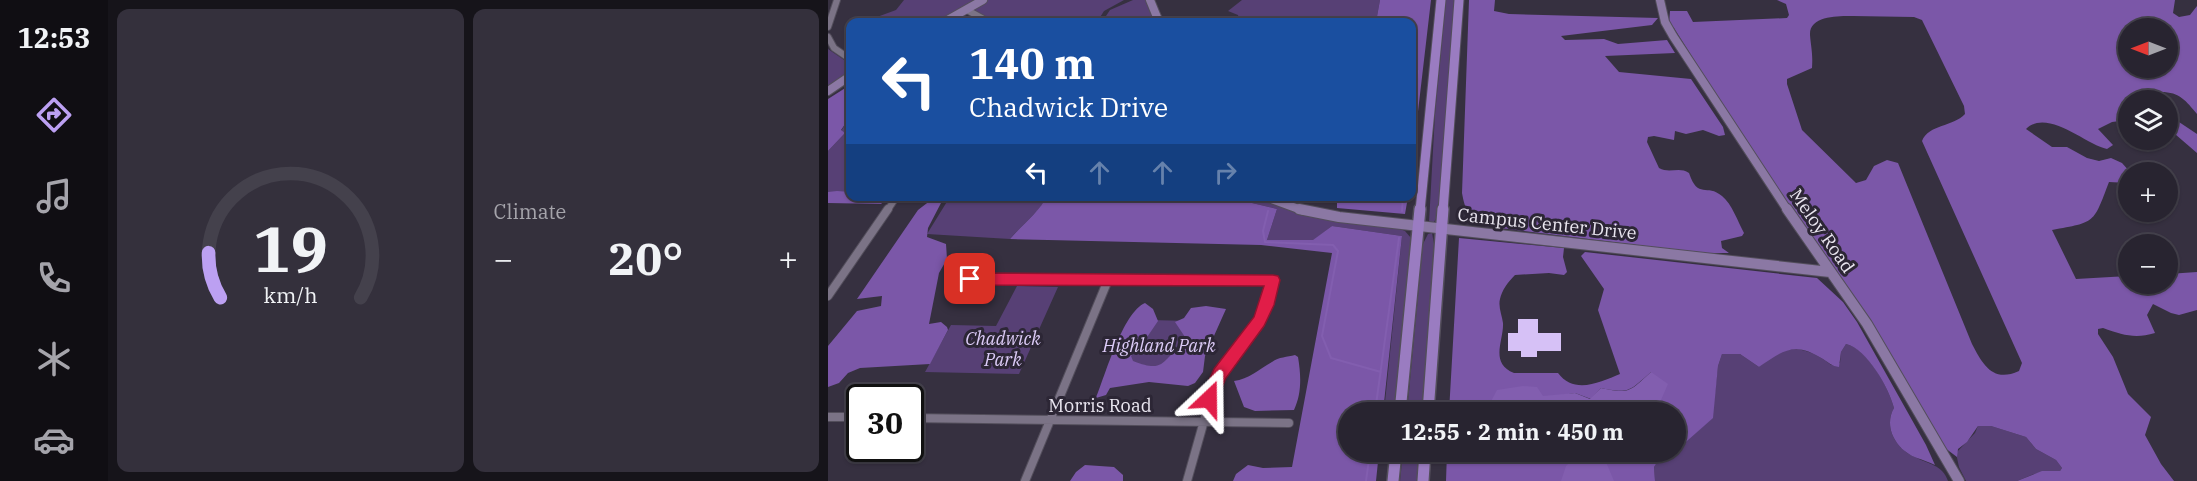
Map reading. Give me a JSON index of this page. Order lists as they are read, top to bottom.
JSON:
{
  "streets": {
    "street": ["Campus Center Drive", "Meloy Road", "Morris Road"]
  },
  "crossings": [
    ["Campus Center Drive", "Meloy Road"]
  ],
  "parks": ["Chadwick Park", "Highland Park"],
  "north": "left",
  "page": {
    "tabs": "12:53",
    "tile": "Climate",
    "map_buttons": ["+", "−"],
    "turn": ["140 m", "Chadwick Drive"],
    "heat": ["−", "20°", "+"],
    "limit": "30",
    "trip": "12:55 · 2 min · 450 m",
    "gauge": ["19", "km/h"]
  }
}
